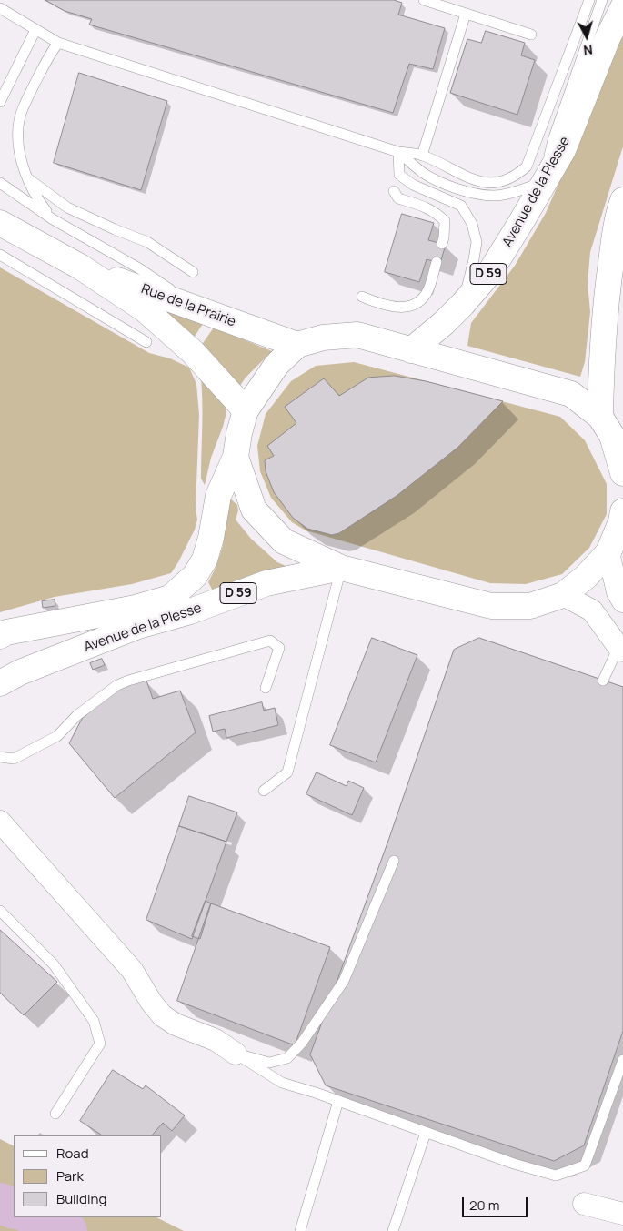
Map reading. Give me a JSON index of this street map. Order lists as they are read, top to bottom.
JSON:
{
  "streets": {
    "main road": ["Avenue de la Plesse", "D 59", "Rue de la Prairie"]
  },
  "crossings": [
    ["Avenue de la Plesse", "Rue de la Prairie"]
  ],
  "legend": ["Road", "Park", "Building"],
  "scale_bar": "20 m",
  "north": "bottom"
}
